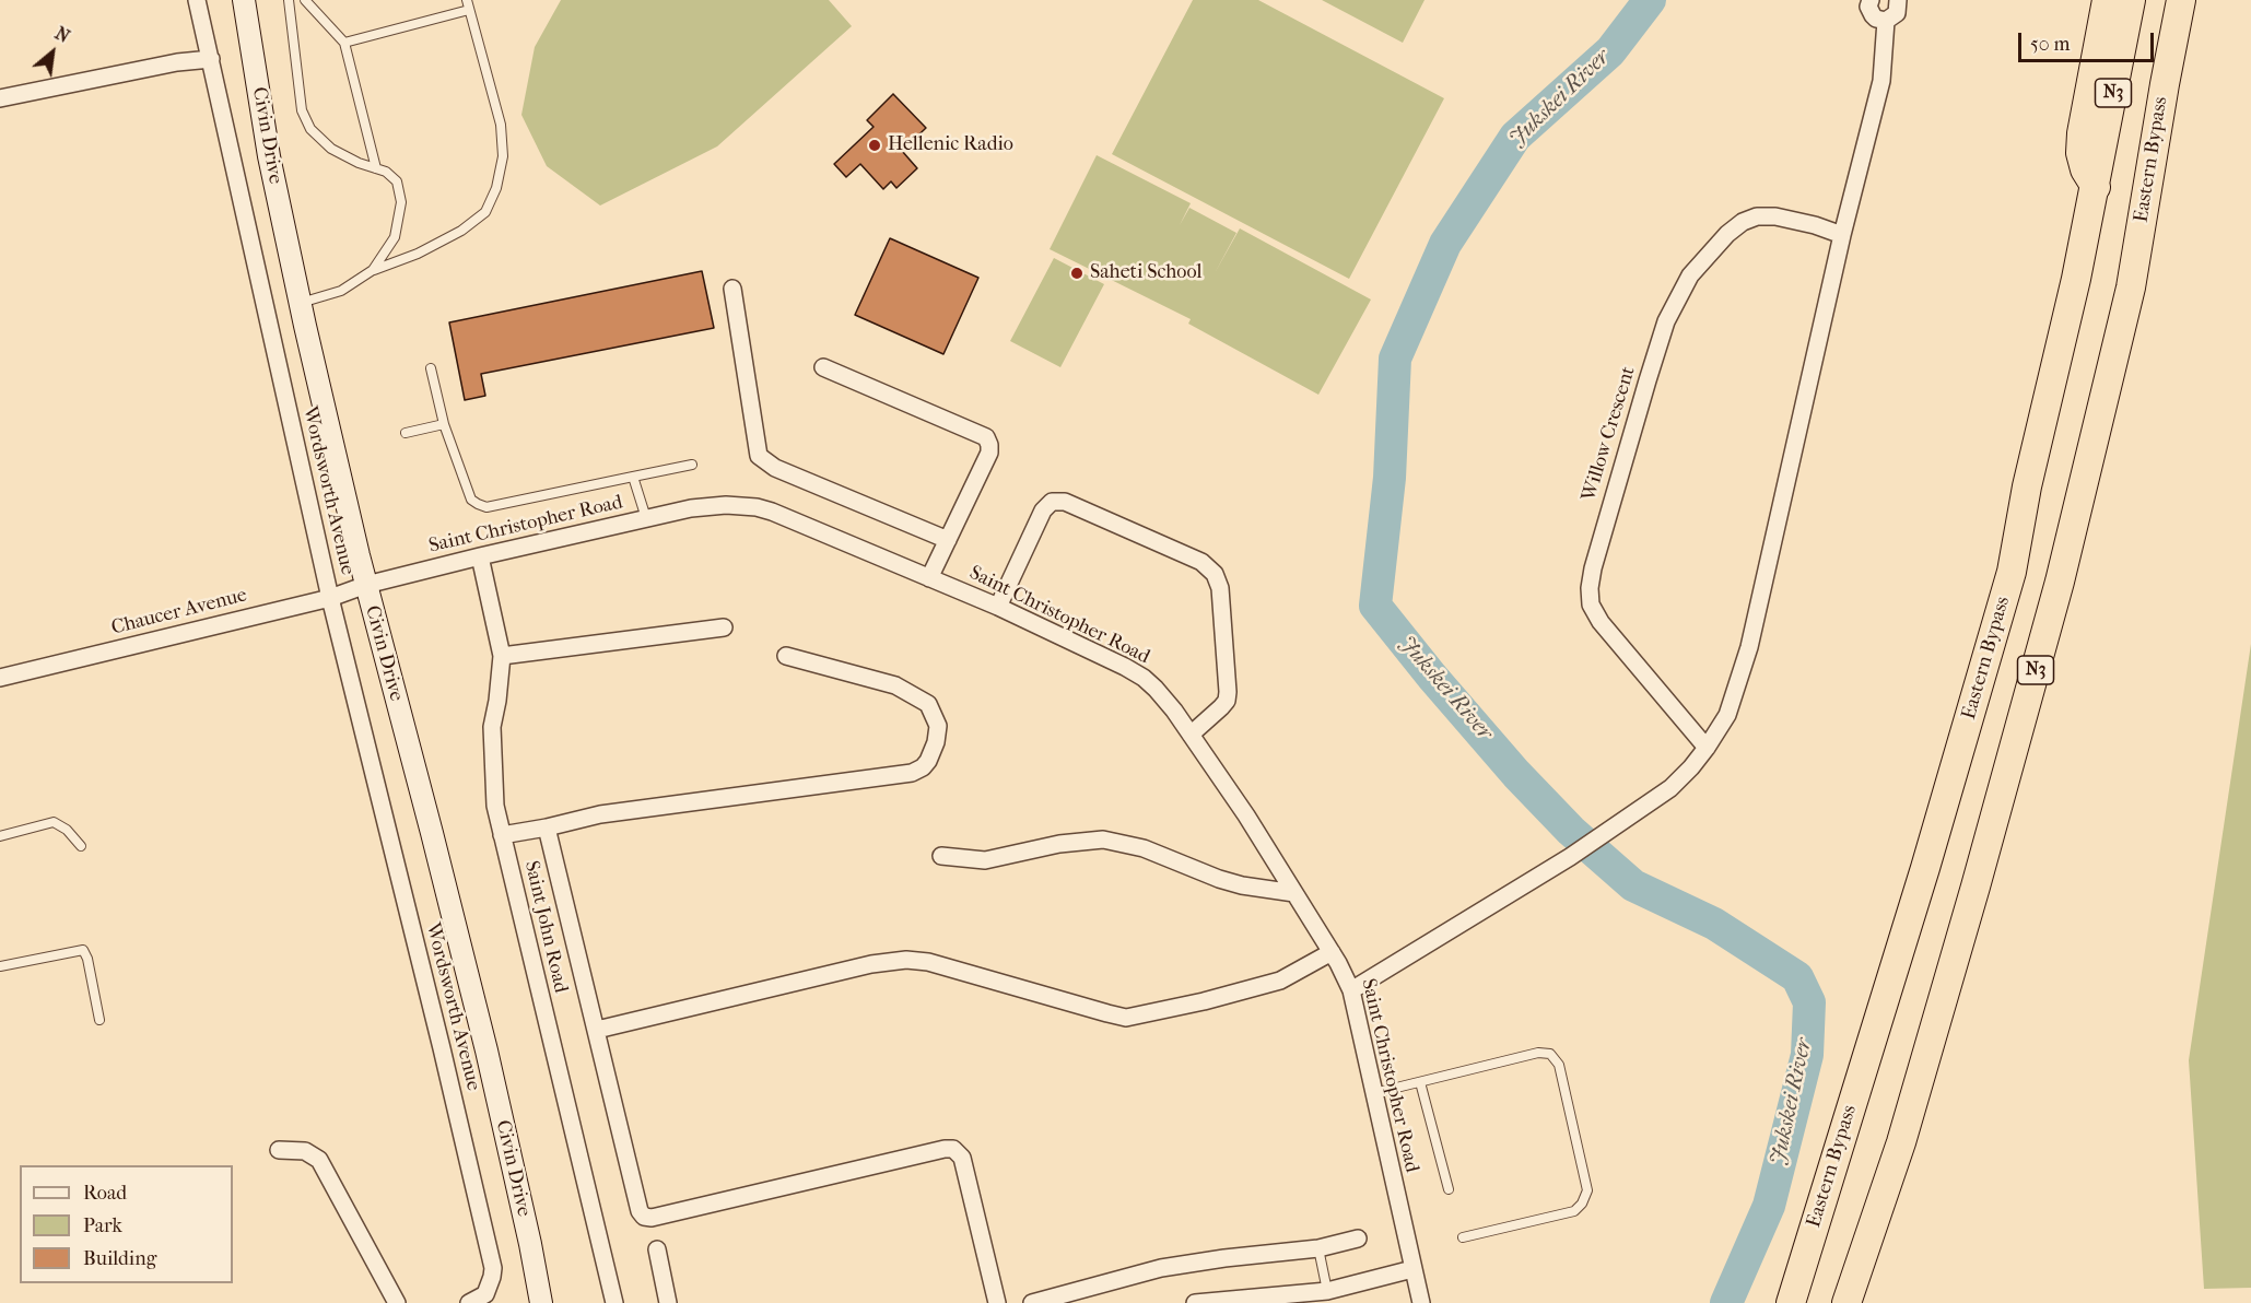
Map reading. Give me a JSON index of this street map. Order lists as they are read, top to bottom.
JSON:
{
  "streets": {
    "highway": ["N3", "Eastern Bypass"],
    "main road": ["Civin Drive"],
    "street": [
      "Willow Crescent",
      "Wordsworth Avenue",
      "Saint Christopher Road",
      "Chaucer Avenue",
      "Saint John Road"
    ]
  },
  "crossings": [
    ["Civin Drive", "Saint Christopher Road"],
    ["Civin Drive", "Chaucer Avenue"],
    ["Wordsworth Avenue", "Chaucer Avenue"],
    ["Saint Christopher Road", "Chaucer Avenue"],
    ["Saint Christopher Road", "Saint John Road"]
  ],
  "water": ["Jukskei River"],
  "places": ["Hellenic Radio", "Saheti School"],
  "legend": ["Road", "Park", "Building"],
  "scale_bar": "50 m",
  "north": "top right"
}
